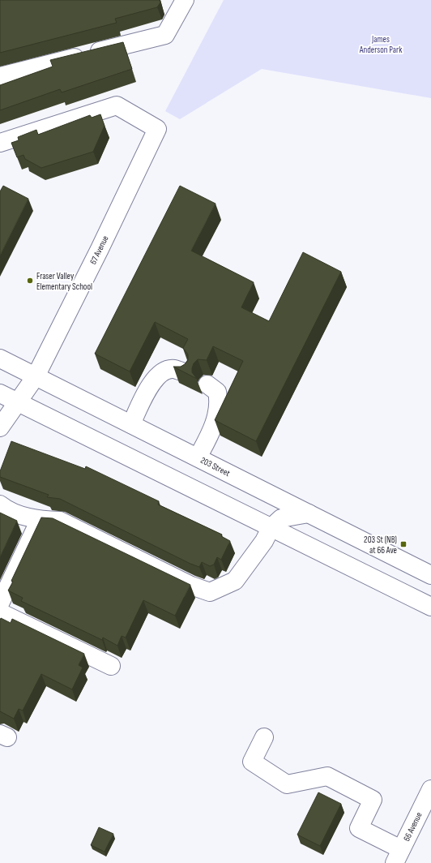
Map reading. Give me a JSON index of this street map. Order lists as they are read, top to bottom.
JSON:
{
  "streets": {
    "main road": ["67 Avenue", "203 Street", "66 Avenue"]
  },
  "crossings": [
    ["67 Avenue", "203 Street"]
  ],
  "parks": ["James Anderson Park"],
  "places": {
    "other": ["Fraser Valley Elementary School"],
    "transit": ["203 St (NB) at 66 Ave"]
  }
}
